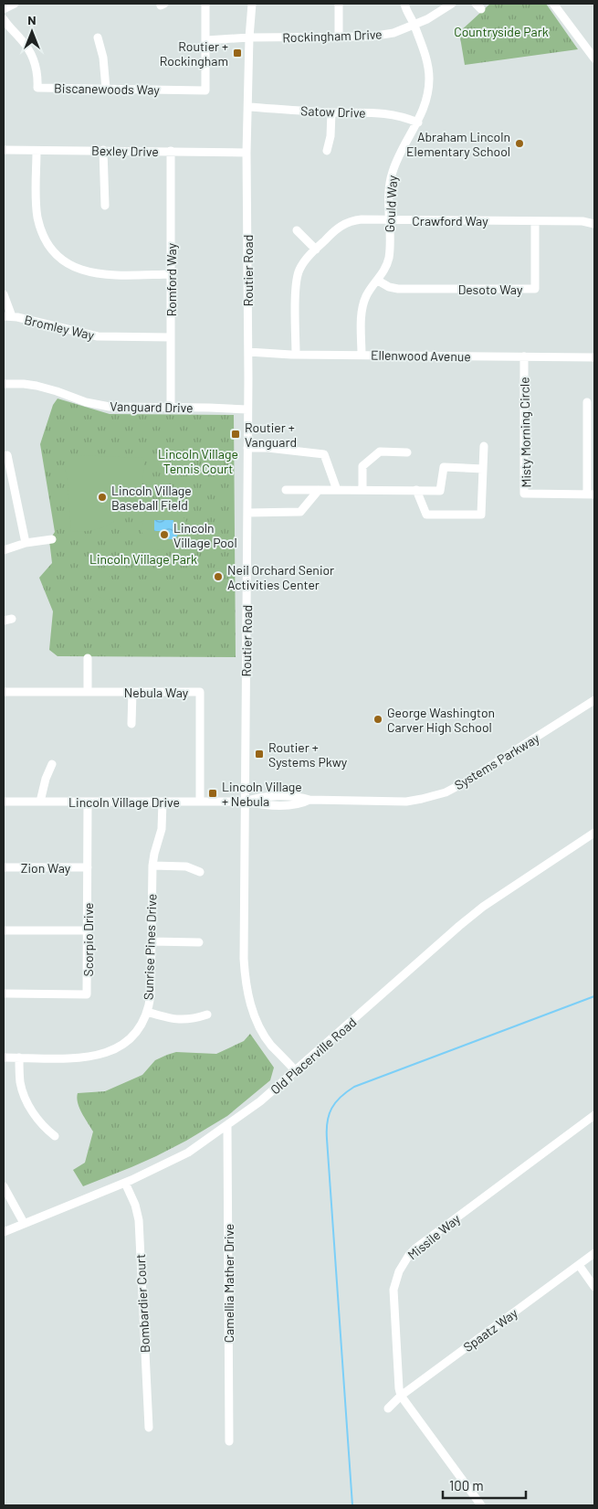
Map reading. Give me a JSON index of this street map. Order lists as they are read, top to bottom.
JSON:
{
  "streets": {
    "street": [
      "Rockingham Drive",
      "Biscanewoods Way",
      "Satow Drive",
      "Bexley Drive",
      "Gould Way",
      "Crawford Way",
      "Routier Road",
      "Romford Way",
      "Desoto Way",
      "Bromley Way",
      "Ellenwood Avenue",
      "Vanguard Drive",
      "Misty Morning Circle",
      "Nebula Way",
      "Systems Parkway",
      "Lincoln Village Drive",
      "Zion Way",
      "Scorpio Drive",
      "Sunrise Pines Drive",
      "Old Placerville Road",
      "Missile Way",
      "Camellia Mather Drive",
      "Bombardier Court",
      "Spaatz Way"
    ]
  },
  "crossings": [
    ["Rockingham Drive", "Biscanewoods Way"],
    ["Rockingham Drive", "Gould Way"],
    ["Rockingham Drive", "Routier Road"],
    ["Satow Drive", "Gould Way"],
    ["Satow Drive", "Routier Road"],
    ["Bexley Drive", "Routier Road"],
    ["Bexley Drive", "Romford Way"],
    ["Gould Way", "Crawford Way"],
    ["Gould Way", "Desoto Way"],
    ["Gould Way", "Ellenwood Avenue"],
    ["Crawford Way", "Desoto Way"],
    ["Crawford Way", "Ellenwood Avenue"],
    ["Routier Road", "Ellenwood Avenue"],
    ["Routier Road", "Vanguard Drive"],
    ["Routier Road", "Systems Parkway"],
    ["Routier Road", "Lincoln Village Drive"],
    ["Routier Road", "Old Placerville Road"],
    ["Romford Way", "Bromley Way"],
    ["Romford Way", "Vanguard Drive"],
    ["Ellenwood Avenue", "Misty Morning Circle"],
    ["Nebula Way", "Lincoln Village Drive"],
    ["Systems Parkway", "Lincoln Village Drive"],
    ["Lincoln Village Drive", "Scorpio Drive"],
    ["Lincoln Village Drive", "Sunrise Pines Drive"],
    ["Zion Way", "Scorpio Drive"],
    ["Old Placerville Road", "Camellia Mather Drive"],
    ["Old Placerville Road", "Bombardier Court"],
    ["Missile Way", "Spaatz Way"]
  ],
  "parks": ["Countryside Park", "Lincoln Village Tennis Court", "Lincoln Village Park"],
  "places": {
    "transit": [
      "Routier + Rockingham",
      "Routier + Vanguard",
      "Routier + Systems Pkwy",
      "Lincoln Village + Nebula"
    ],
    "other": [
      "Abraham Lincoln Elementary School",
      "Lincoln Village Baseball Field",
      "Lincoln Village Pool",
      "Neil Orchard Senior Activities Center",
      "George Washington Carver High School"
    ]
  },
  "scale_bar": "100 m",
  "north": "top"
}
